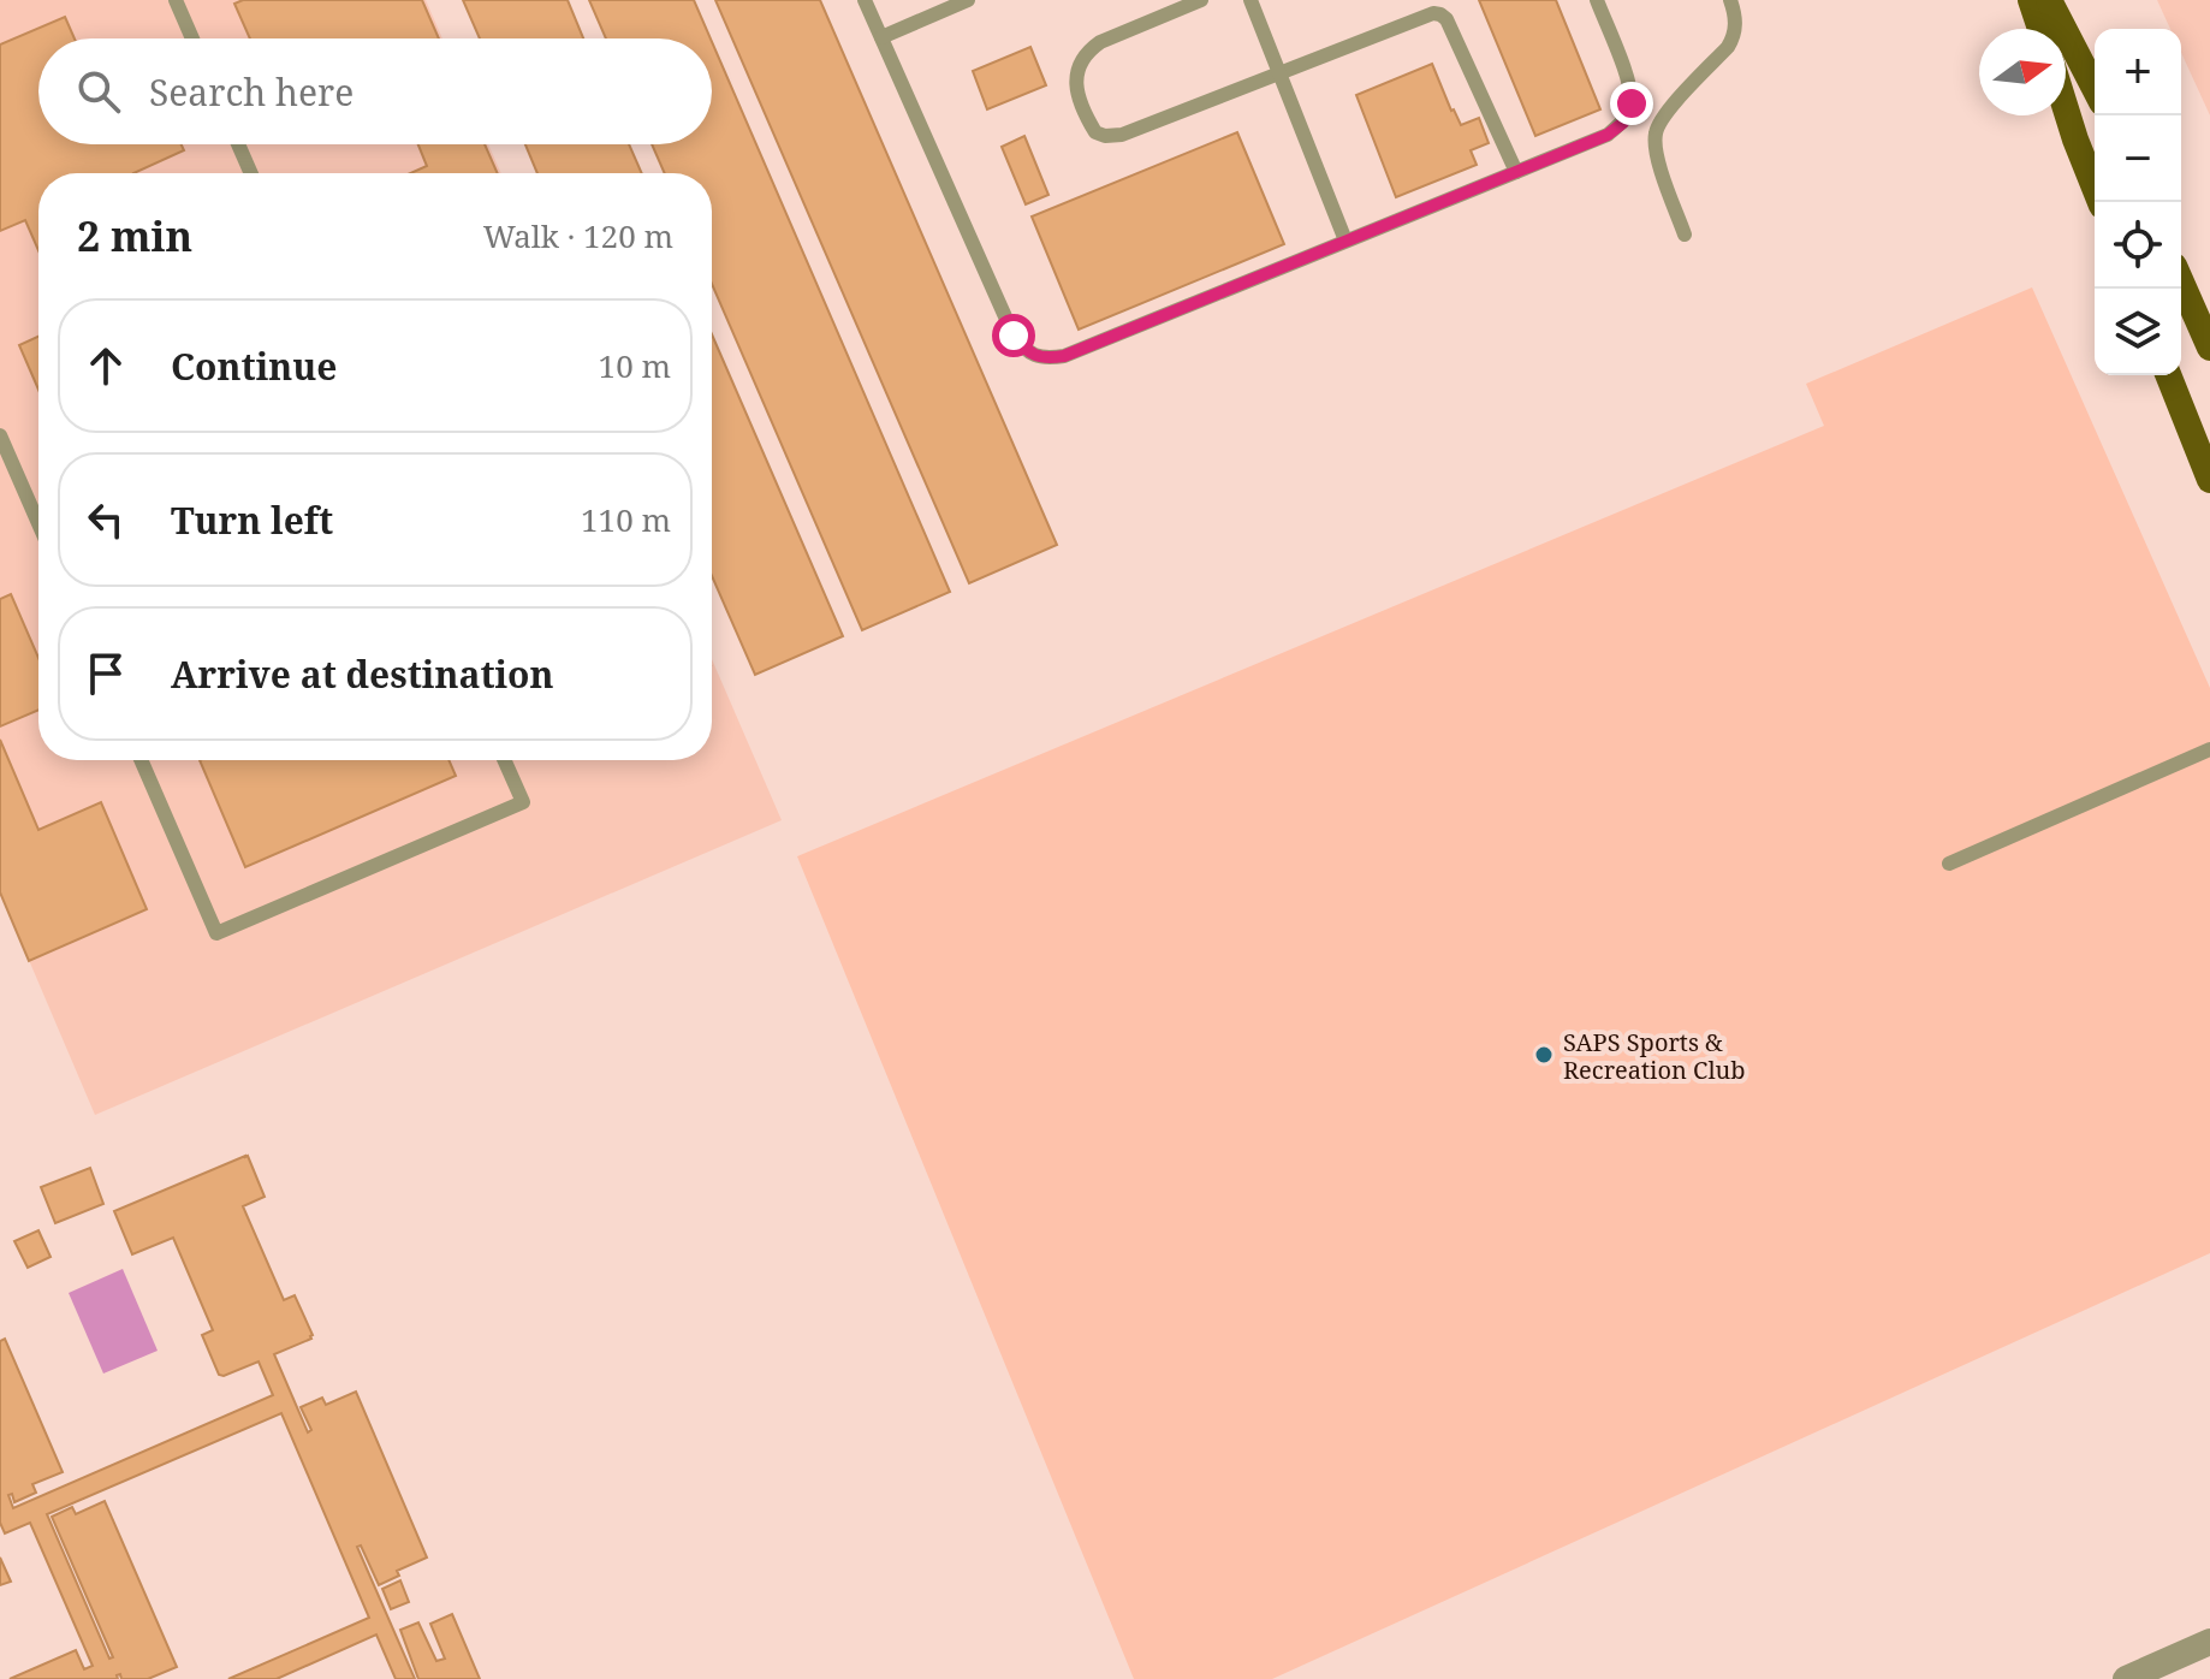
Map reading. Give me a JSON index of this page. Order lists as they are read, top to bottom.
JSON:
{
  "places": ["SAPS Sports & Recreation Club"],
  "north": "right",
  "page": {
    "map_buttons": ["+", "−"],
    "search": "Search here",
    "heading": ["2 min", "Walk · 120 m"],
    "list": [
      ["Continue", "10 m"],
      ["Turn left", "110 m"],
      "Arrive at destination"
    ]
  }
}
